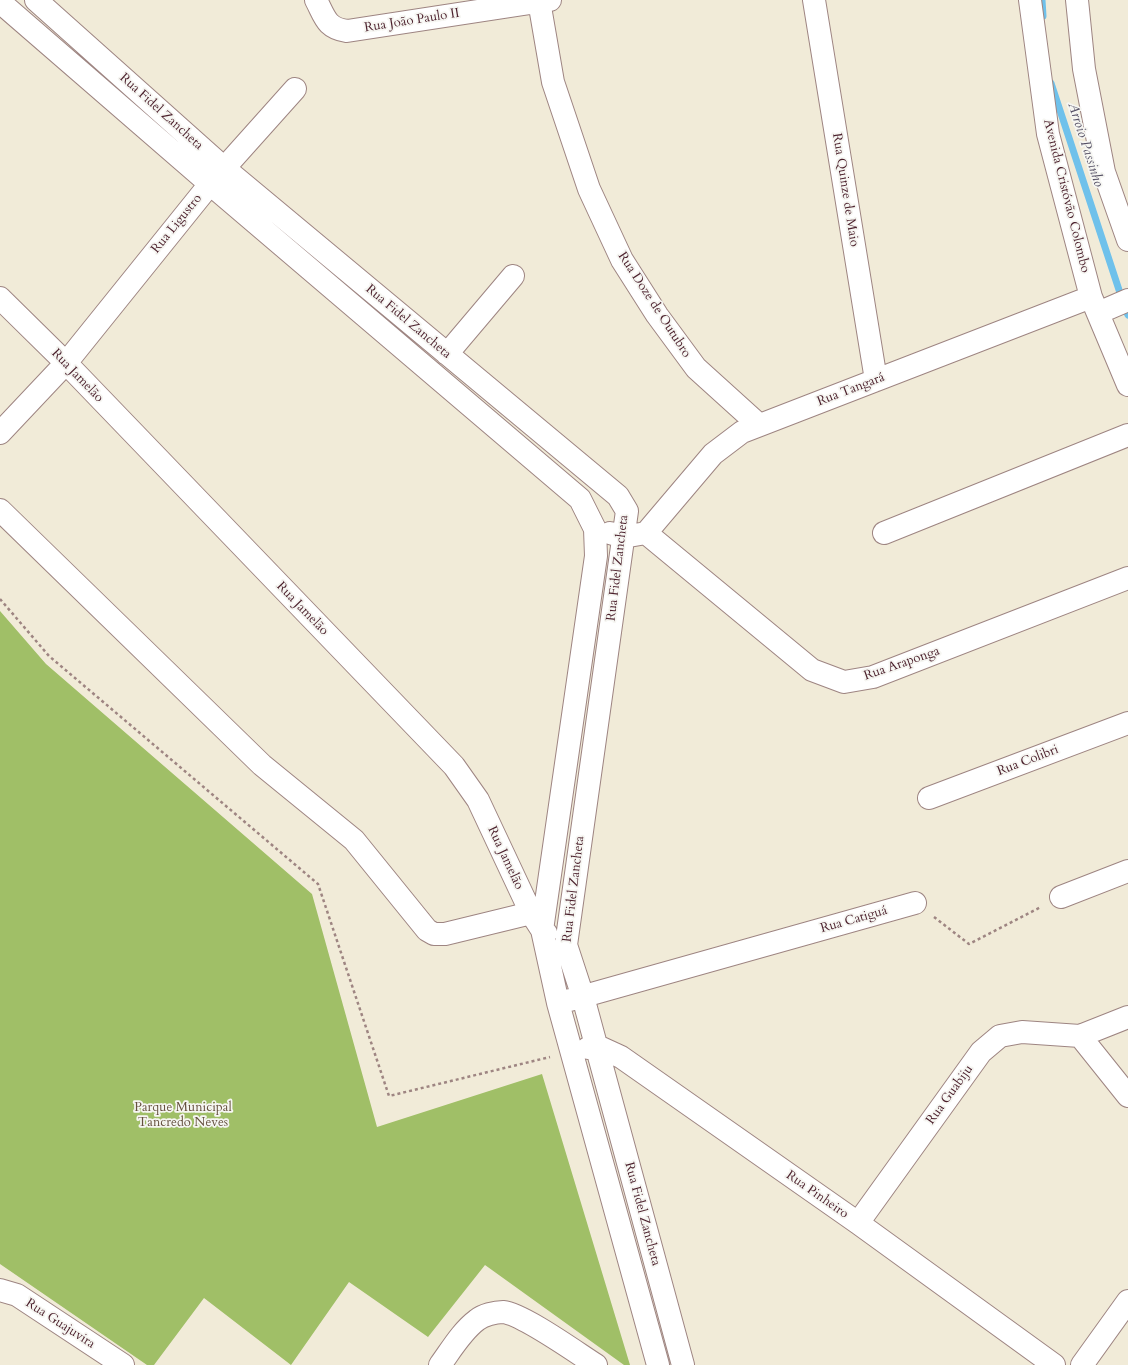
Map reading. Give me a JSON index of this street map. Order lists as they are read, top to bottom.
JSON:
{
  "streets": {
    "street": [
      "Rua João Paulo II",
      "Rua Fidel Zancheta",
      "Rua Quinze de Maio",
      "Avenida Cristóvão Colombo",
      "Rua Ligustro",
      "Rua Doze de Outubro",
      "Rua Jamelão",
      "Rua Tangará",
      "Rua Araponga",
      "Rua Colibri",
      "Rua Catiguá",
      "Rua Guabiju",
      "Rua Pinheiro",
      "Rua Guajuvira"
    ]
  },
  "crossings": [
    ["Rua João Paulo II", "Rua Doze de Outubro"],
    ["Rua Fidel Zancheta", "Rua Ligustro"],
    ["Rua Fidel Zancheta", "Rua Jamelão"],
    ["Rua Fidel Zancheta", "Rua Catiguá"],
    ["Rua Fidel Zancheta", "Rua Pinheiro"],
    ["Rua Quinze de Maio", "Rua Tangará"],
    ["Avenida Cristóvão Colombo", "Rua Tangará"],
    ["Rua Ligustro", "Rua Jamelão"],
    ["Rua Doze de Outubro", "Rua Tangará"],
    ["Rua Tangará", "Rua Araponga"],
    ["Rua Guabiju", "Rua Pinheiro"]
  ],
  "water": ["Arroio Passinho"],
  "parks": ["Parque Municipal Tancredo Neves"]
}
